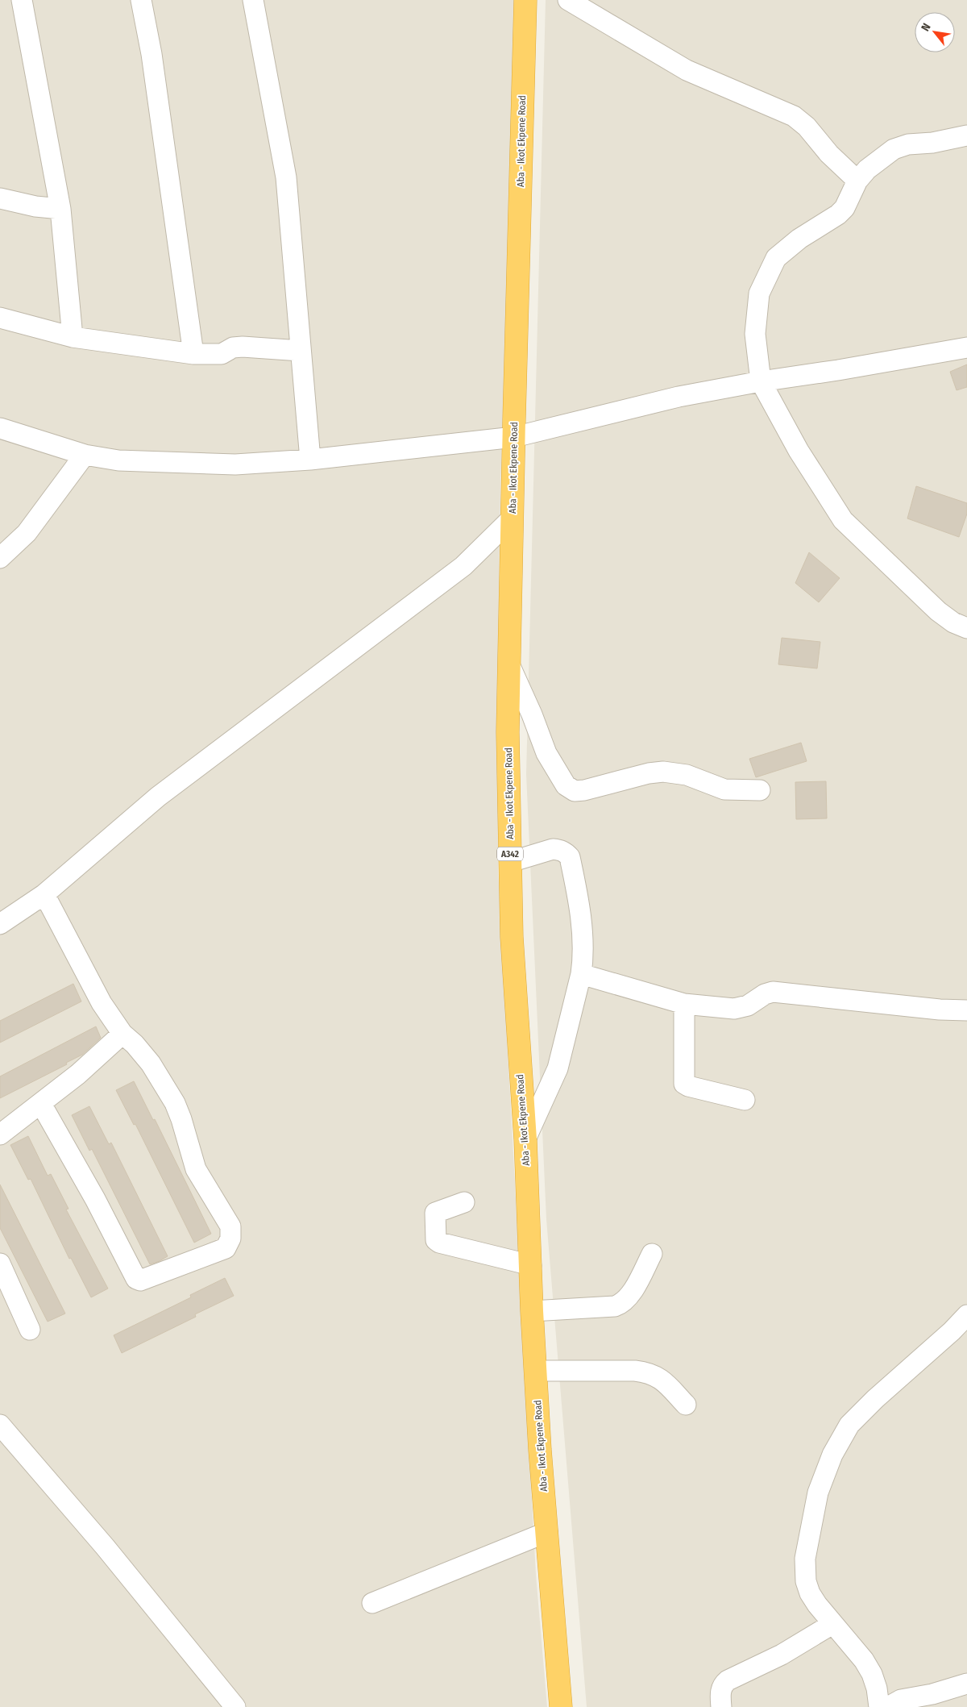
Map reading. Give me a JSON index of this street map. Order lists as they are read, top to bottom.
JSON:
{
  "streets": {
    "highway": ["Aba - Ikot Ekpene Road", "A342"]
  },
  "north": "top left"
}
